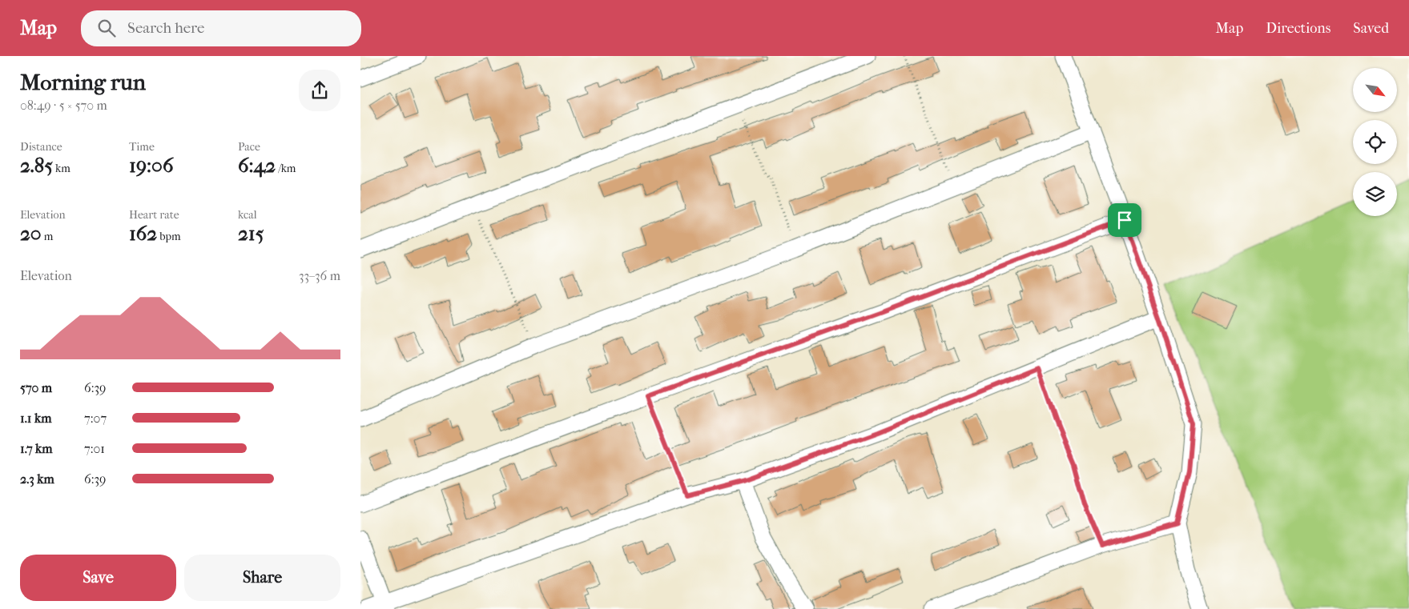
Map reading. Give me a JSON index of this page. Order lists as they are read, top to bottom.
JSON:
{
  "north": "bottom right",
  "page": {
    "header": "Map",
    "search": "Search here",
    "nav": ["Map", "Directions", "Saved"],
    "heading": ["Morning run", "08:49 · 5 × 570 m"],
    "stats": [
      ["Distance", "2.85 km"],
      ["Time", "19:06"],
      ["Pace", "6:42 /km"],
      ["Elevation", "20 m"],
      ["Heart rate", "162 bpm"],
      ["kcal", "215"]
    ],
    "chart": ["Elevation", "33–36 m"],
    "list": [
      {
        "name": "570 m",
        "note": "6:39"
      },
      {
        "name": "1.1 km",
        "note": "7:07"
      },
      {
        "name": "1.7 km",
        "note": "7:01"
      },
      {
        "name": "2.3 km",
        "note": "6:39"
      }
    ],
    "buttons": ["Save", "Share"]
  }
}
